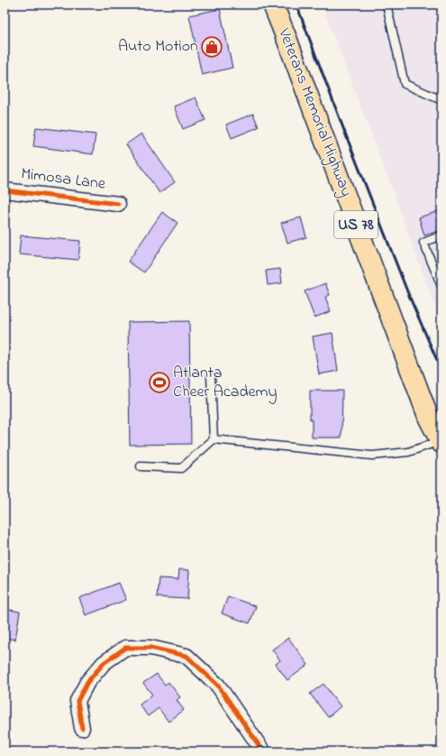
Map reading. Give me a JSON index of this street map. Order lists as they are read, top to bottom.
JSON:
{
  "streets": {
    "main road": ["Veterans Memorial Highway", "US 78"],
    "street": ["Mimosa Lane"]
  },
  "places": {
    "shop": ["Auto Motion"],
    "sports": ["Atlanta Cheer Academy"]
  }
}
